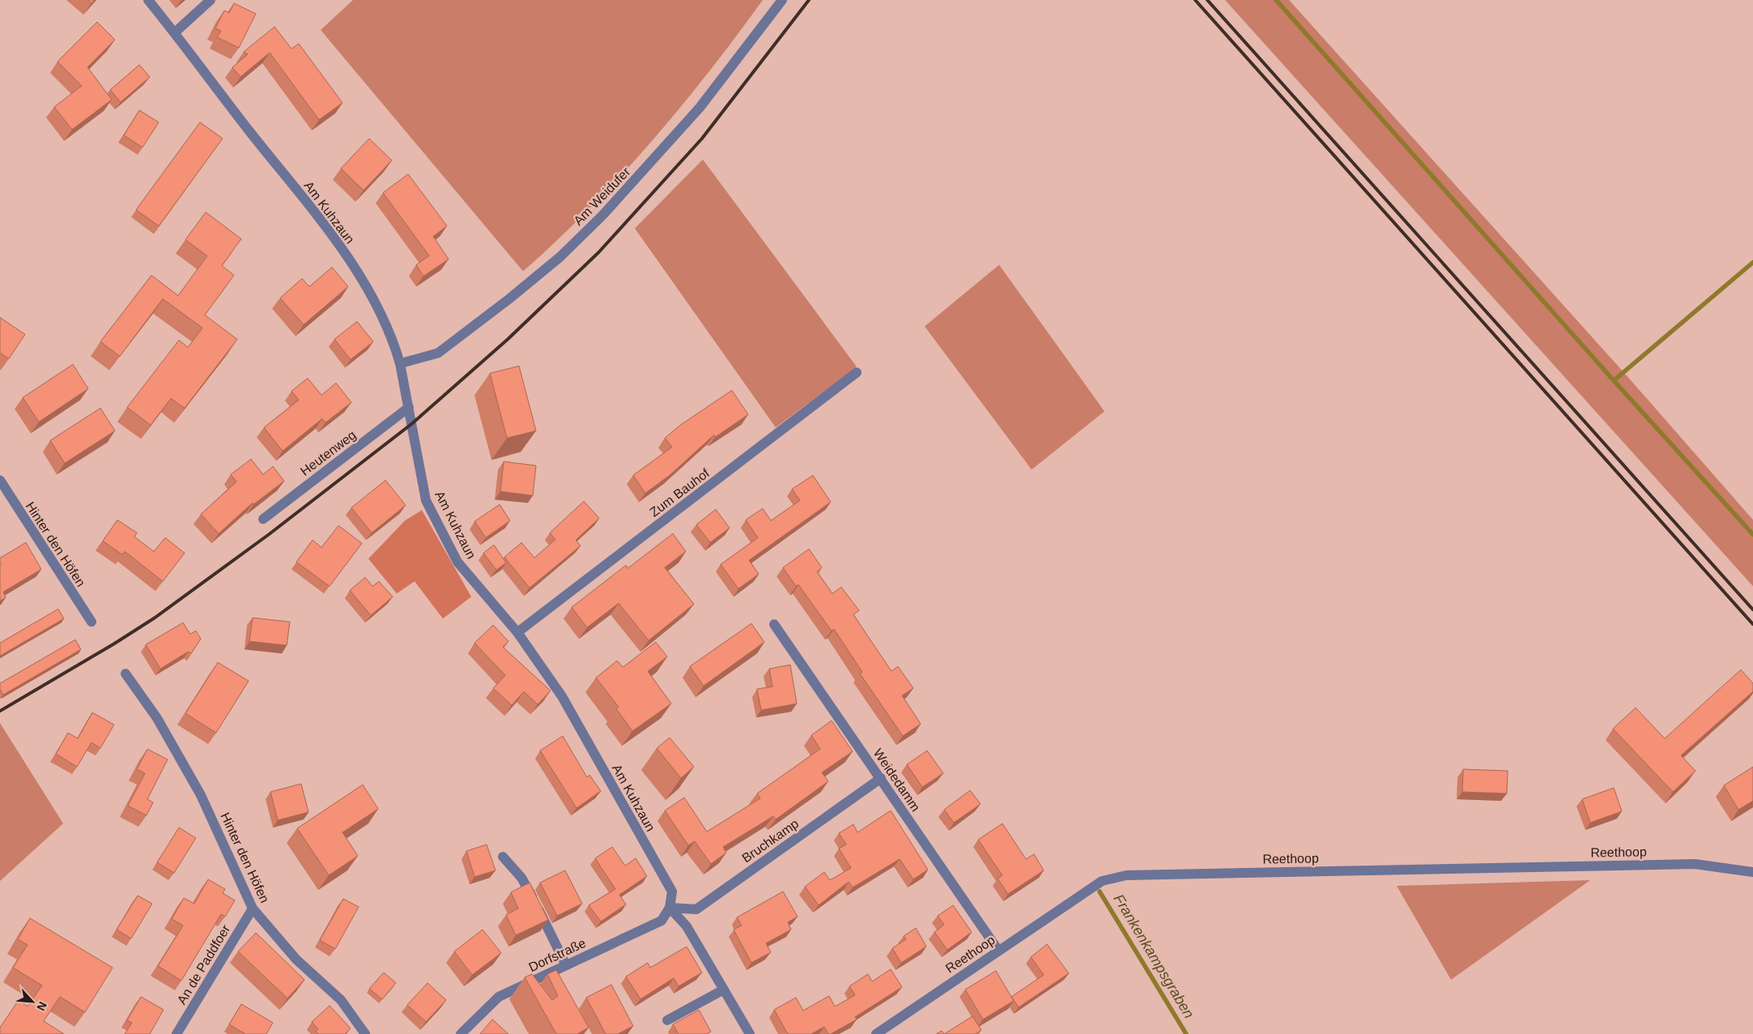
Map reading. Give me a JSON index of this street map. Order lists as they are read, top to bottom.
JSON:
{
  "streets": {
    "street": [
      "Am Weidufer",
      "Am Kuhzaun",
      "Heutenweg",
      "Zum Bauhof",
      "Hinter den Höfen",
      "Weidedamm",
      "Bruchkamp",
      "Reethoop",
      "Dorfstraße",
      "An de Paddfoer"
    ]
  },
  "crossings": [
    ["Am Weidufer", "Am Kuhzaun"],
    ["Am Kuhzaun", "Heutenweg"],
    ["Am Kuhzaun", "Zum Bauhof"],
    ["Am Kuhzaun", "Bruchkamp"],
    ["Am Kuhzaun", "Dorfstraße"],
    ["Hinter den Höfen", "An de Paddfoer"],
    ["Weidedamm", "Bruchkamp"],
    ["Weidedamm", "Reethoop"],
    ["Bruchkamp", "Dorfstraße"]
  ],
  "water": ["Frankenkampsgraben"],
  "north": "bottom right"
}
